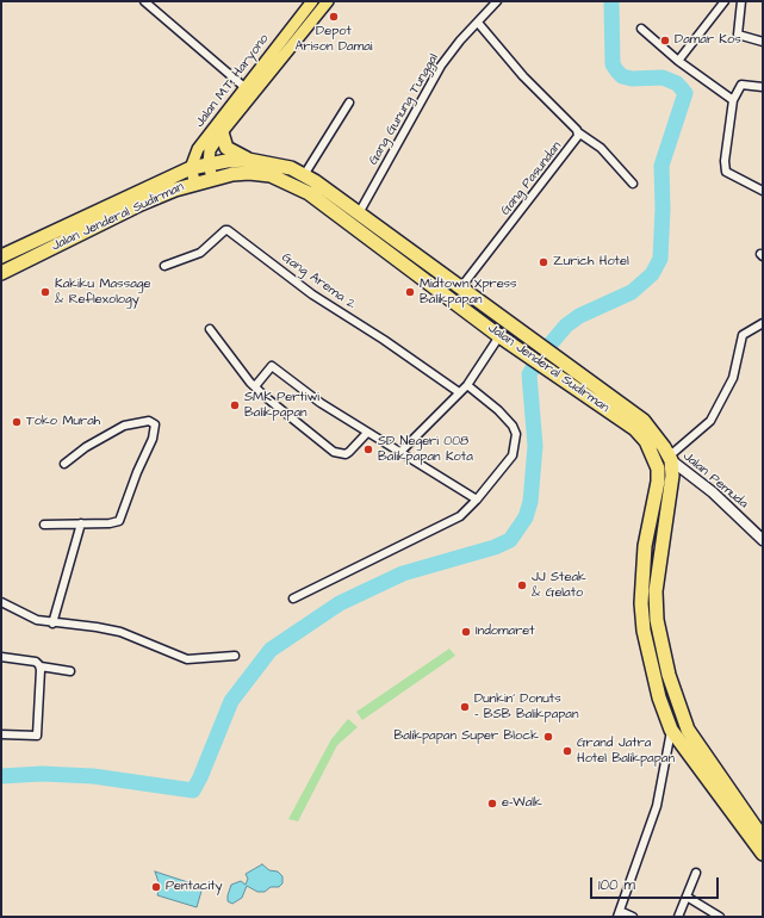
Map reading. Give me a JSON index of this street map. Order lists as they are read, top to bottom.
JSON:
{
  "streets": {
    "highway": ["Jalan Jenderal Sudirman"],
    "main road": ["Jalan M.T. Haryono"],
    "street": [
      "Gang Gunung Tunggal",
      "Gang Pasundan",
      "Gang Arema 2",
      "Jalan Pemuda"
    ]
  },
  "crossings": [
    ["Jalan M.T. Haryono", "Jalan Jenderal Sudirman"],
    ["Gang Gunung Tunggal", "Jalan Jenderal Sudirman"],
    ["Gang Pasundan", "Jalan Jenderal Sudirman"],
    ["Jalan Jenderal Sudirman", "Jalan Pemuda"]
  ],
  "places": [
    "Depot Arison Damai",
    "Damar Kos",
    "Zurich Hotel",
    "Kakiku Massage & Reflexology",
    "Midtown Xpress Balikpapan",
    "SMK Pertiwi Balikpapan",
    "Toko Murah",
    "SD Negeri 008 Balikpapan Kota",
    "JJ Steak & Gelato",
    "Indomaret",
    "Dunkin' Donuts - BSB Balikpapan",
    "Balikpapan Super Block",
    "Grand Jatra Hotel Balikpapan",
    "e-Walk",
    "Pentacity"
  ],
  "scale_bar": "100 m"
}
